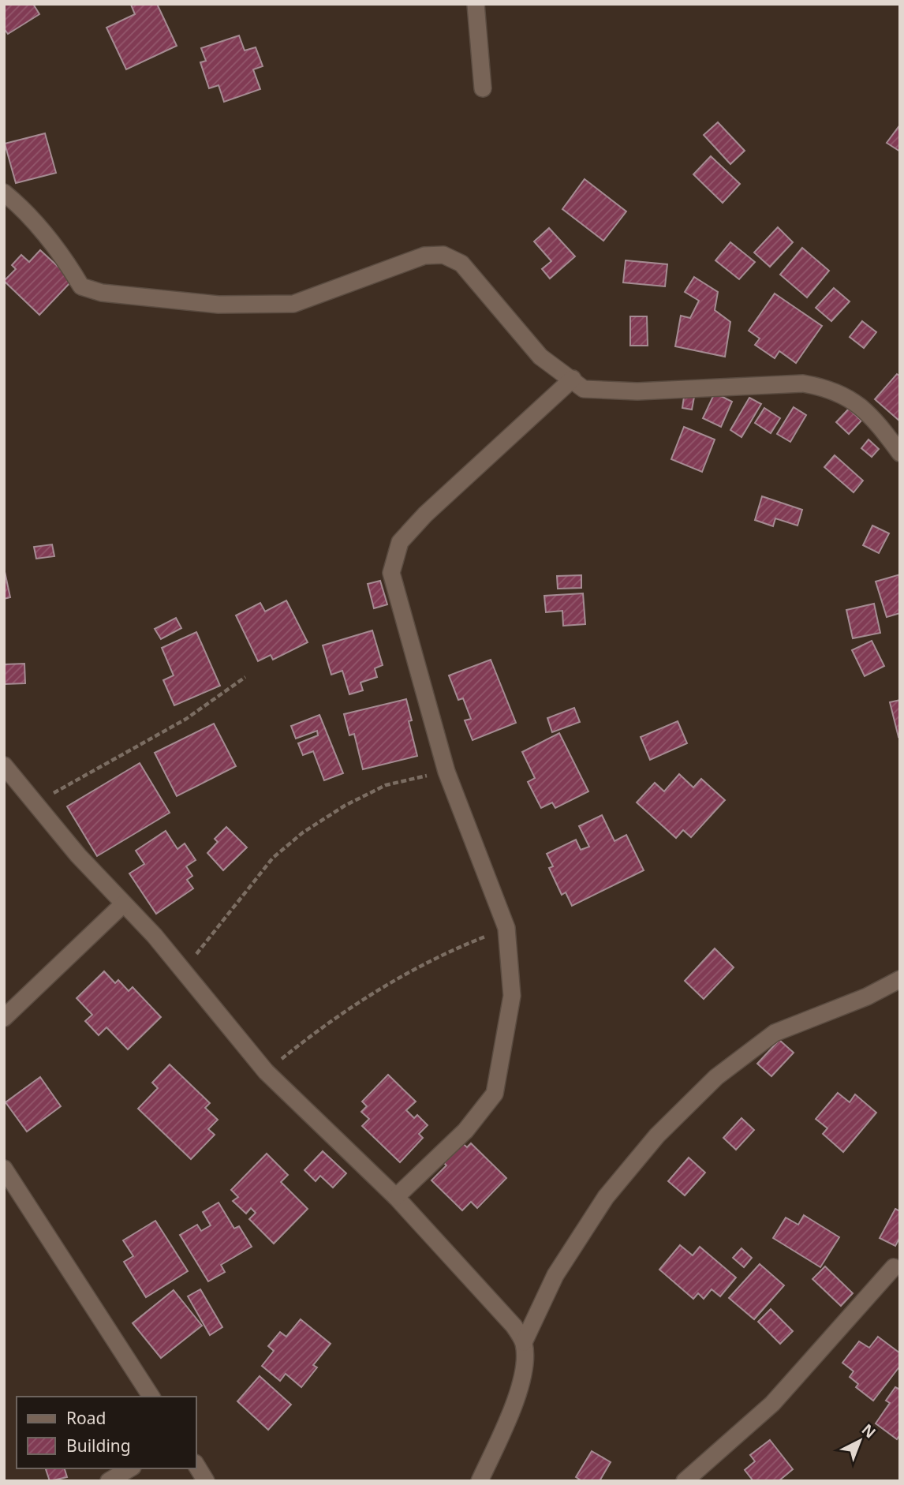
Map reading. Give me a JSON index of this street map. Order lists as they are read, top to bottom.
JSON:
{
  "legend": ["Road", "Building"],
  "north": "top right"
}
